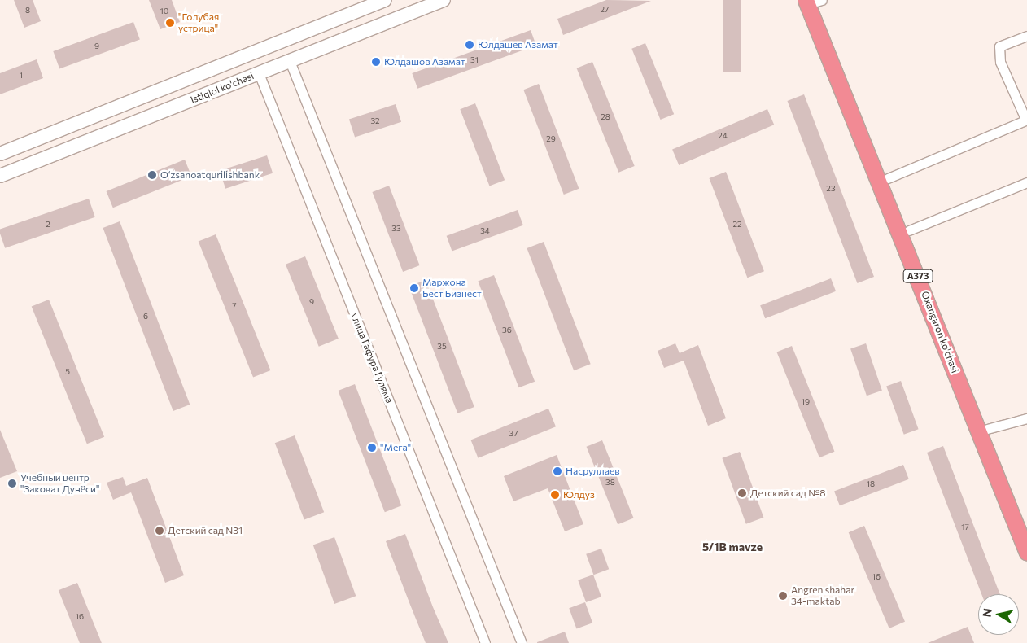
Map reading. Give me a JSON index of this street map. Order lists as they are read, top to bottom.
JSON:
{
  "streets": {
    "highway": ["A373", "Oxangaron ko'chasi"],
    "main road": ["Istiqlol ko'chasi"],
    "street": ["улица Гафура Гуляма"]
  },
  "crossings": [
    ["Istiqlol ko'chasi", "улица Гафура Гуляма"]
  ],
  "districts": ["5/1B mavze"],
  "places": [
    "\"Голубая устрица\"",
    "Юлдашев Азамат",
    "Юлдашов Азамат",
    "Oʻzsanoatqurilishbank",
    "Маржона Бест Бизнест",
    "\"Мега\"",
    "Насруллаев",
    "Учебный центр \"Заковат Дунёси\"",
    "Детский сад №8",
    "Юлдуз",
    "Детский сад N31",
    "Angren shahar 34-maktab"
  ],
  "house_numbers": [
    "27",
    "8",
    "10",
    "9",
    "31",
    "1",
    "28",
    "32",
    "24",
    "29",
    "23",
    "2",
    "22",
    "33",
    "34",
    "9",
    "7",
    "6",
    "36",
    "35",
    "5",
    "19",
    "37",
    "38",
    "18",
    "17",
    "16",
    "16"
  ],
  "north": "left"
}
